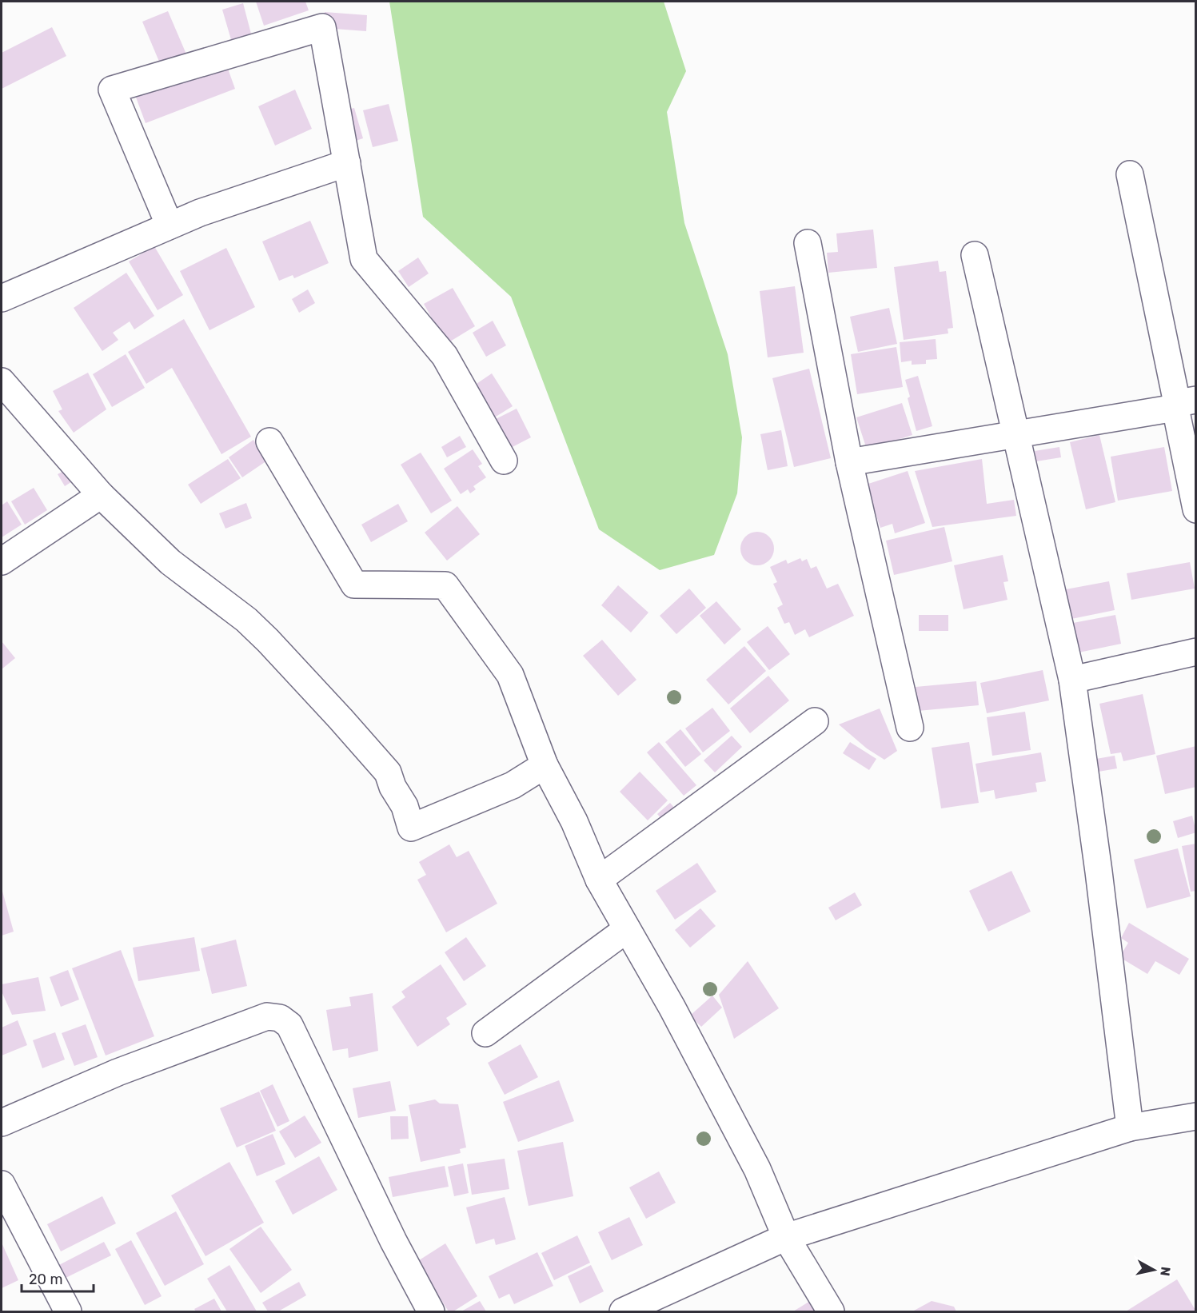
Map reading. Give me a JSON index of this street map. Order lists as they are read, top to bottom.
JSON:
{
  "scale_bar": "20 m",
  "north": "right"
}
